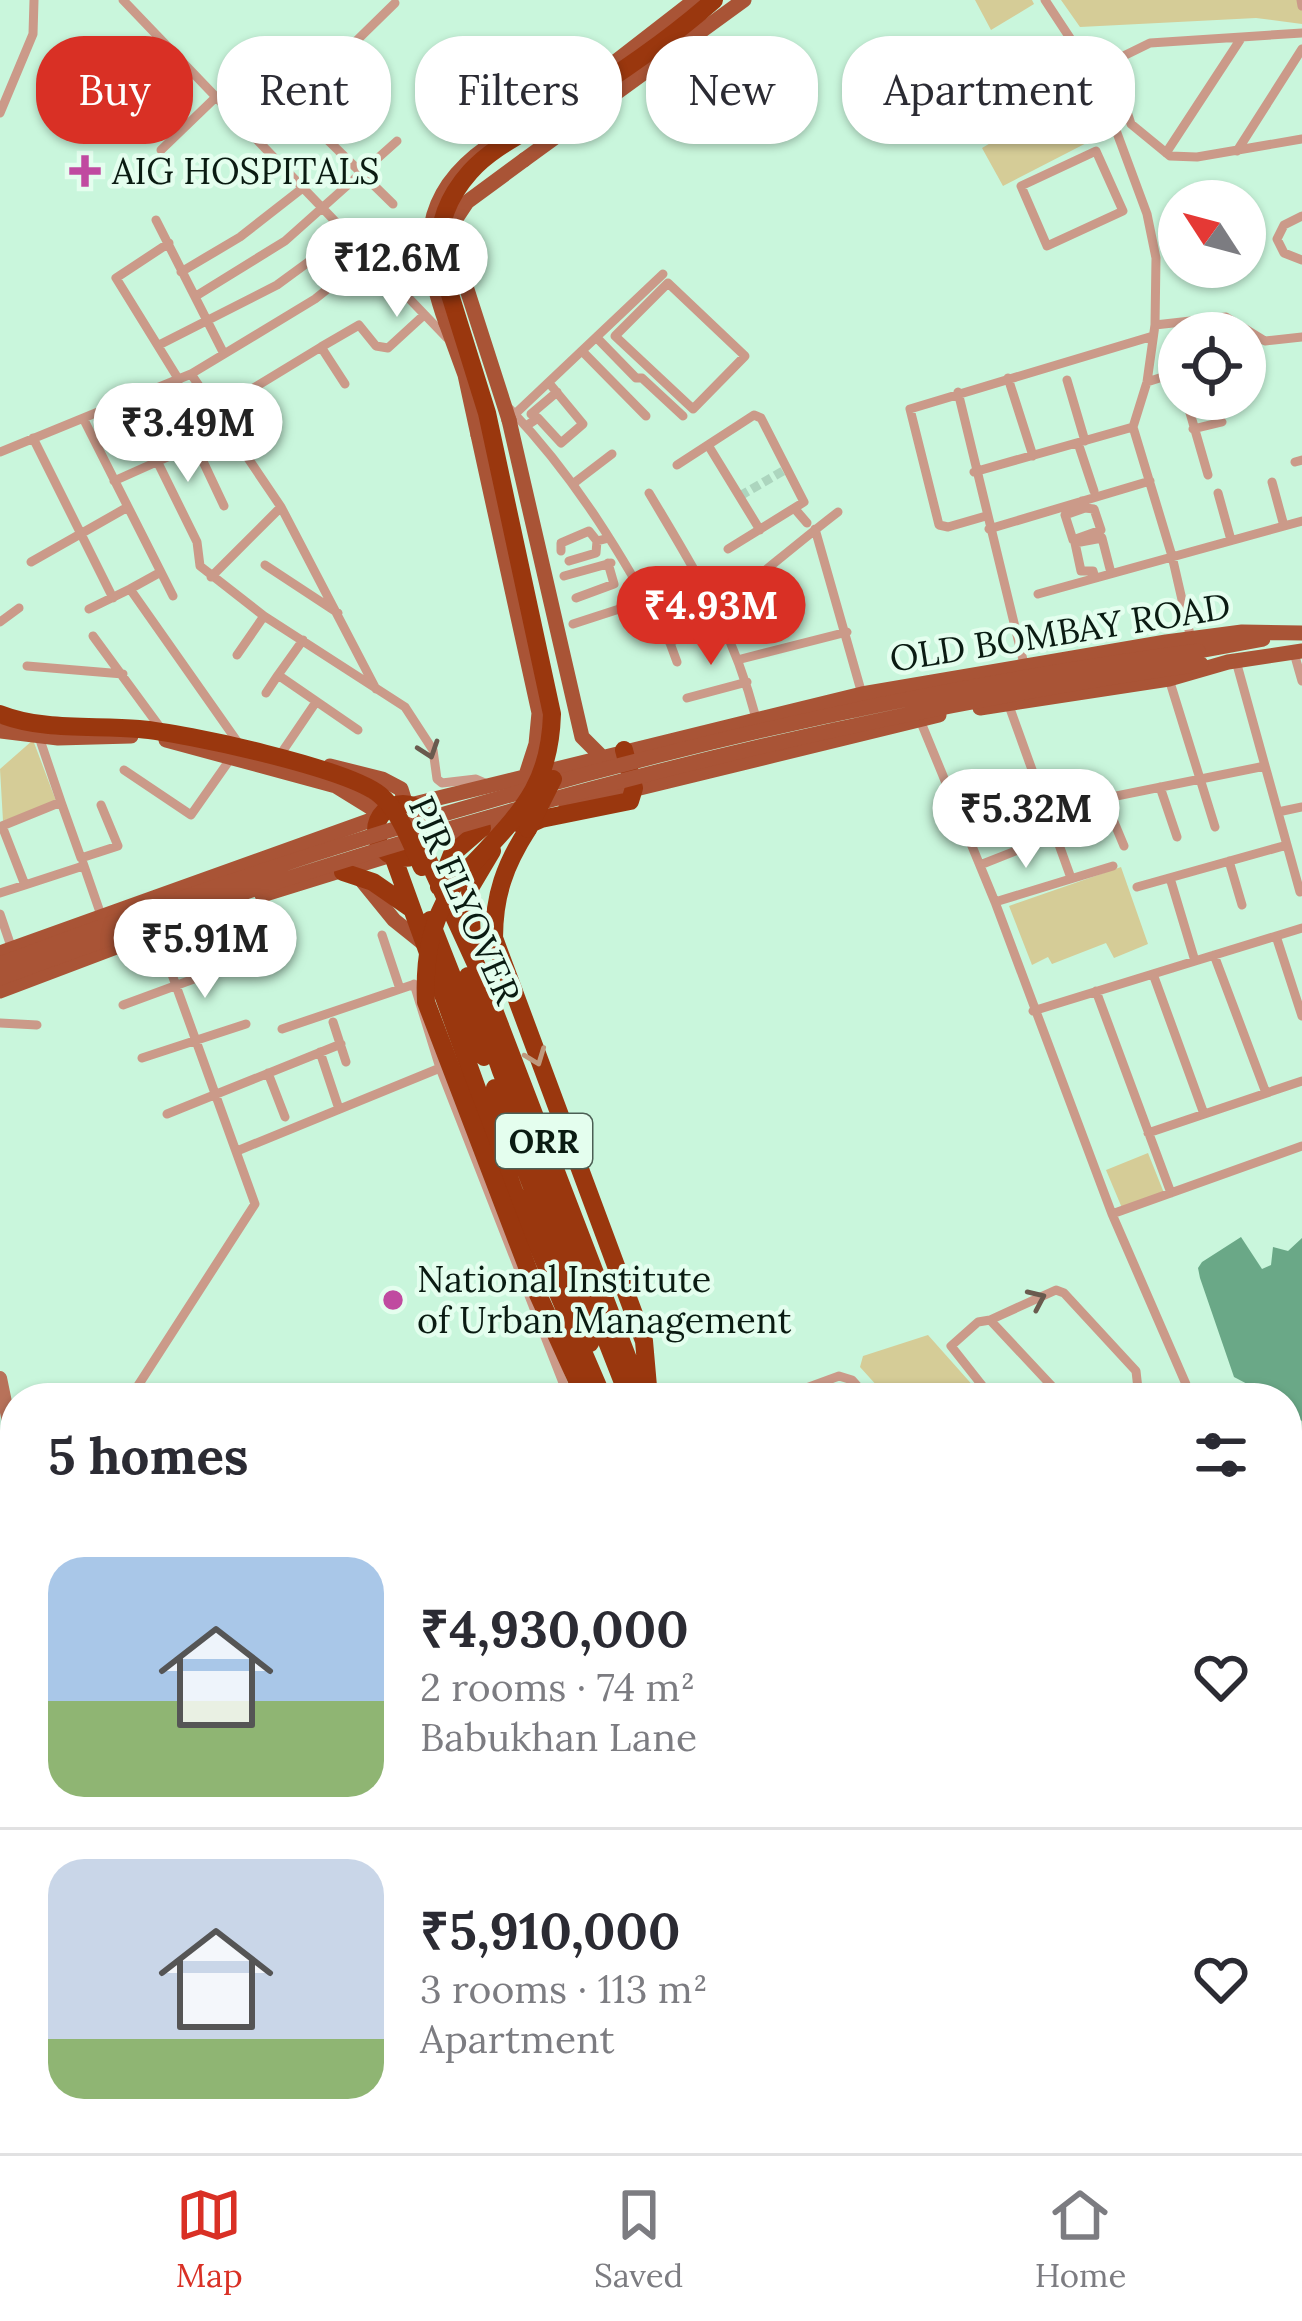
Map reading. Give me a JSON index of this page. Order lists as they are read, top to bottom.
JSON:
{
  "streets": {
    "highway": ["PJR FLYOVER", "ORR"],
    "main road": ["OLD BOMBAY ROAD"]
  },
  "crossings": [
    ["OLD BOMBAY ROAD", "ORR"]
  ],
  "places": {
    "health": ["AIG HOSPITALS"],
    "other": ["National Institute of Urban Management"]
  },
  "north": "top left",
  "page": {
    "chip": [
      "Buy",
      "Rent",
      "Filters",
      "New",
      "Apartment"
    ],
    "price": [
      "₹12.6M",
      "₹3.49M",
      "₹4.93M",
      "₹5.32M",
      "₹5.91M"
    ],
    "heading": "5 homes",
    "list": [
      {
        "name": "₹4,930,000",
        "note": "2 rooms · 74 m² · Babukhan Lane"
      },
      {
        "name": "₹5,910,000",
        "note": "3 rooms · 113 m² · Apartment"
      }
    ],
    "tabs": ["Map", "Saved", "Home"]
  }
}
